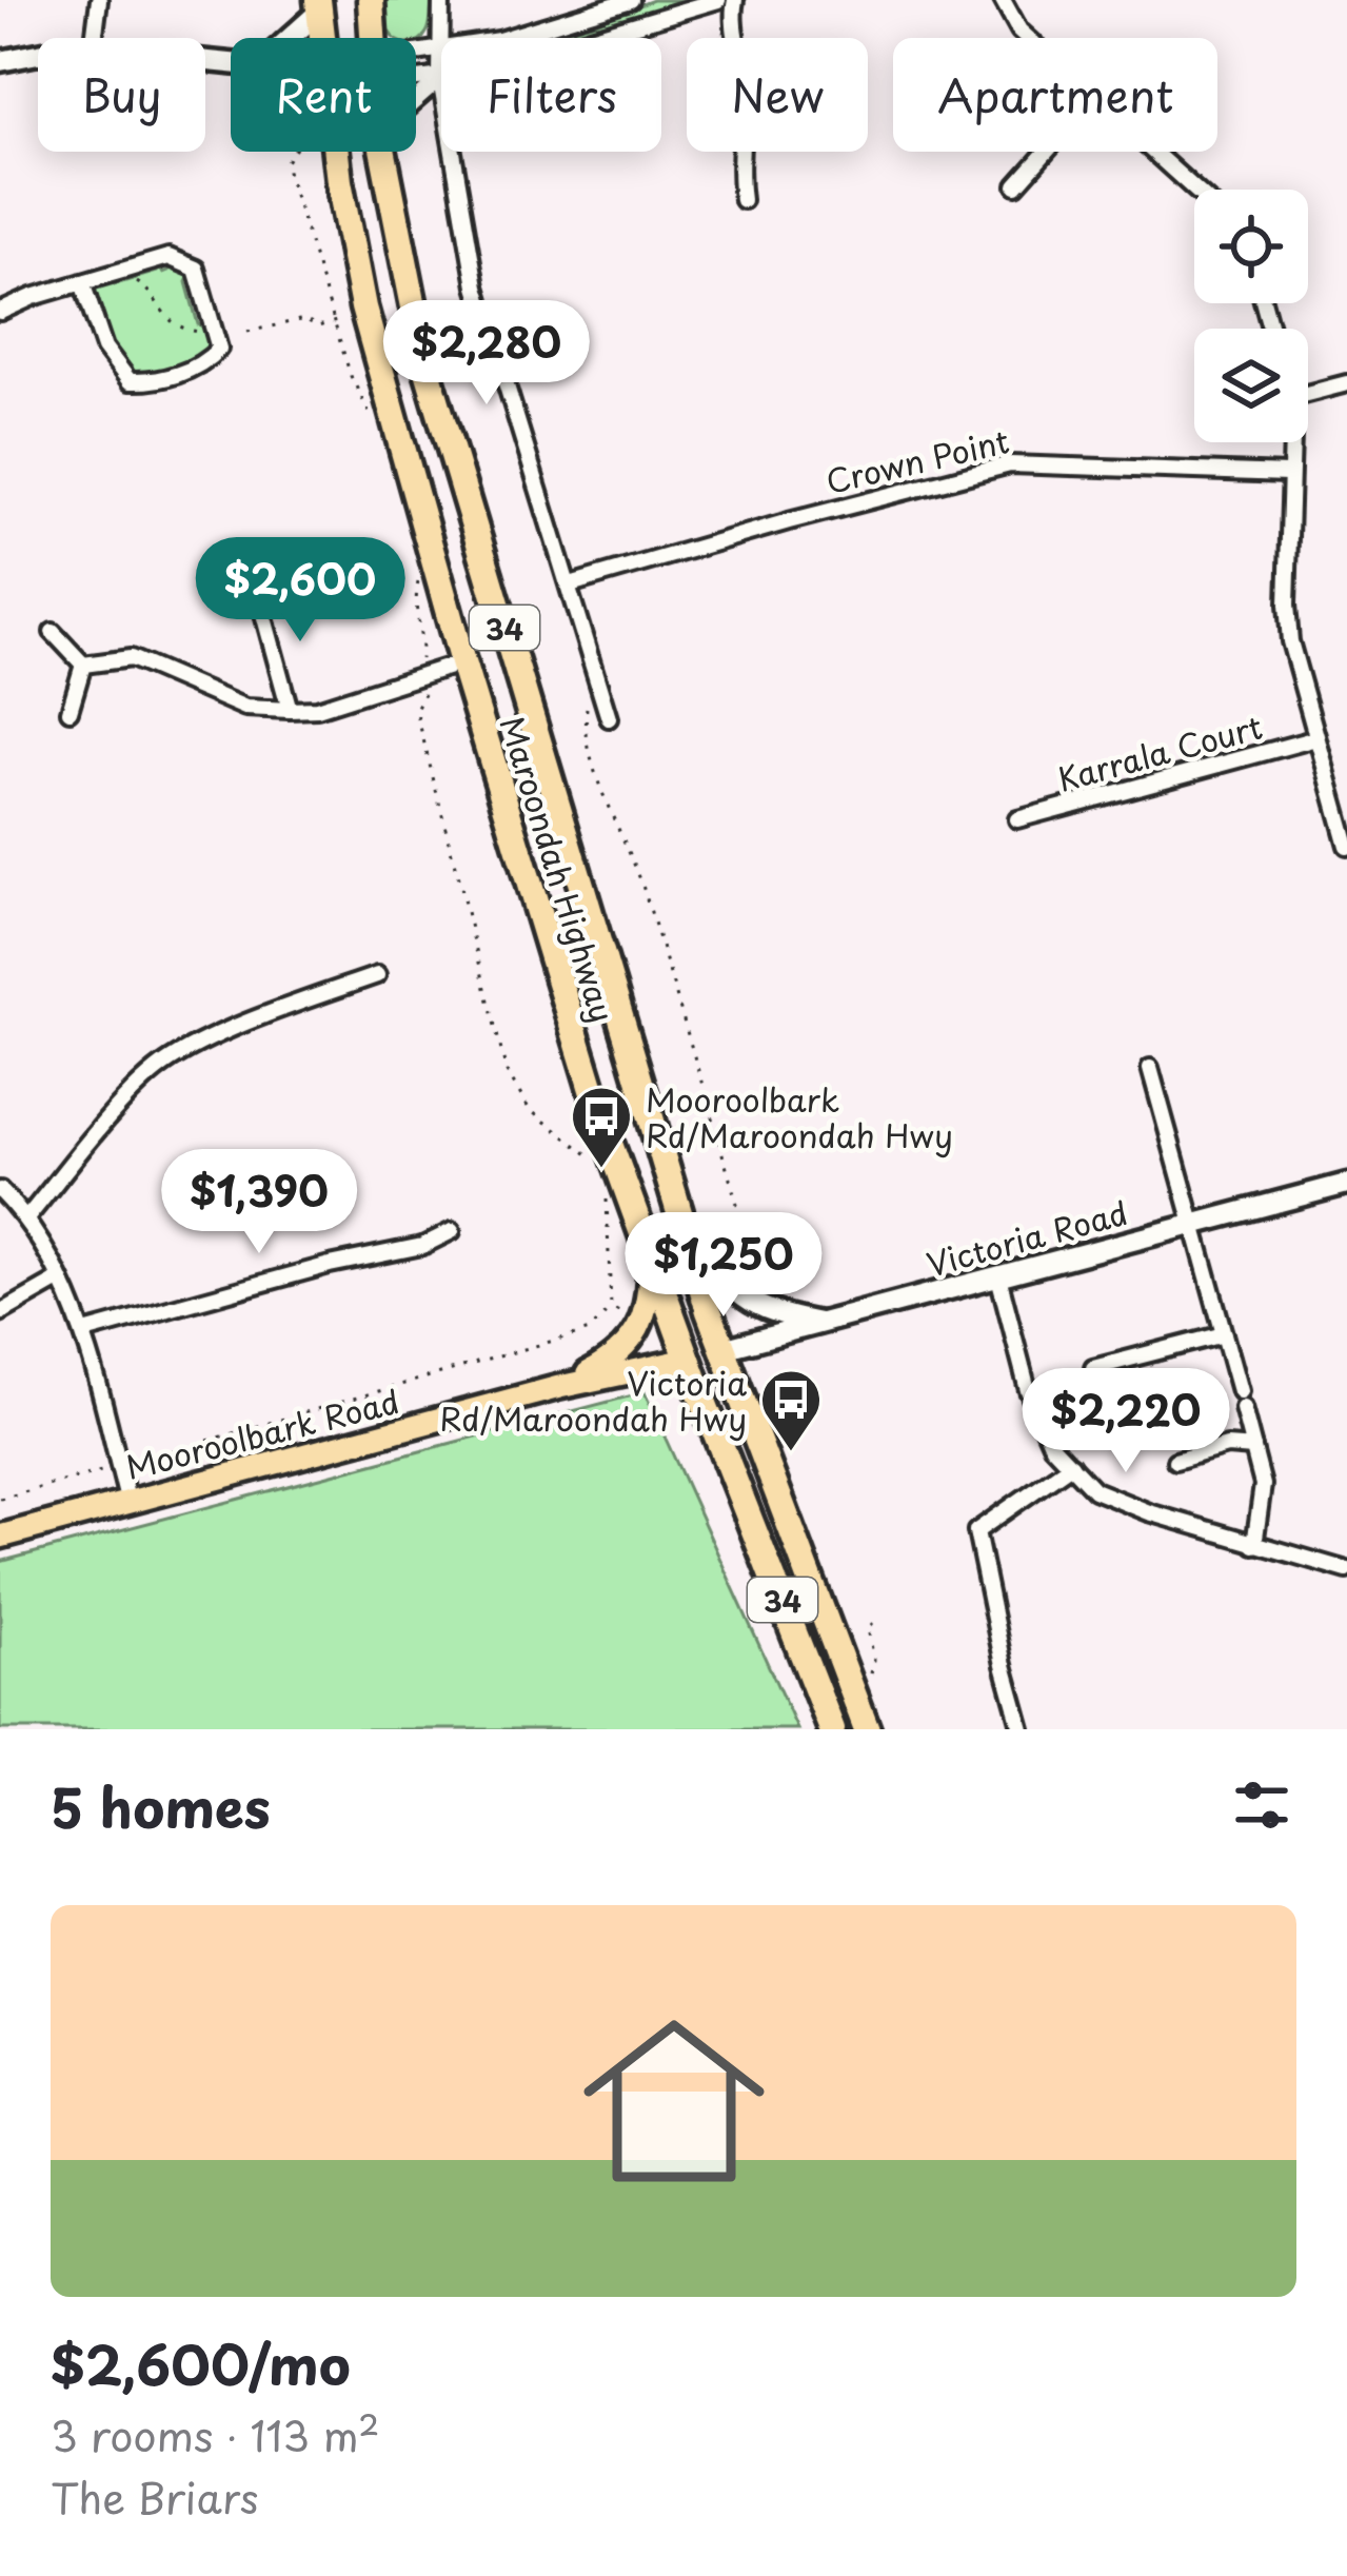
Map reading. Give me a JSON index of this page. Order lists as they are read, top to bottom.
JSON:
{
  "streets": {
    "highway": ["34", "Maroondah Highway"],
    "main road": ["Victoria Road", "Mooroolbark Road"],
    "street": ["Crown Point", "Karrala Court"]
  },
  "crossings": [
    ["Maroondah Highway", "Victoria Road"],
    ["Maroondah Highway", "Mooroolbark Road"]
  ],
  "places": {
    "bus stop": ["Mooroolbark Rd/Maroondah Hwy", "Victoria Rd/Maroondah Hwy"]
  },
  "page": {
    "chip": [
      "Buy",
      "Rent",
      "Filters",
      "New",
      "Apartment"
    ],
    "price": [
      "$2,280",
      "$2,600",
      "$1,390",
      "$1,250",
      "$2,220"
    ],
    "heading": "5 homes",
    "list": [
      {
        "name": "$2,600/mo",
        "note": "3 rooms · 113 m² · The Briars"
      }
    ]
  }
}
